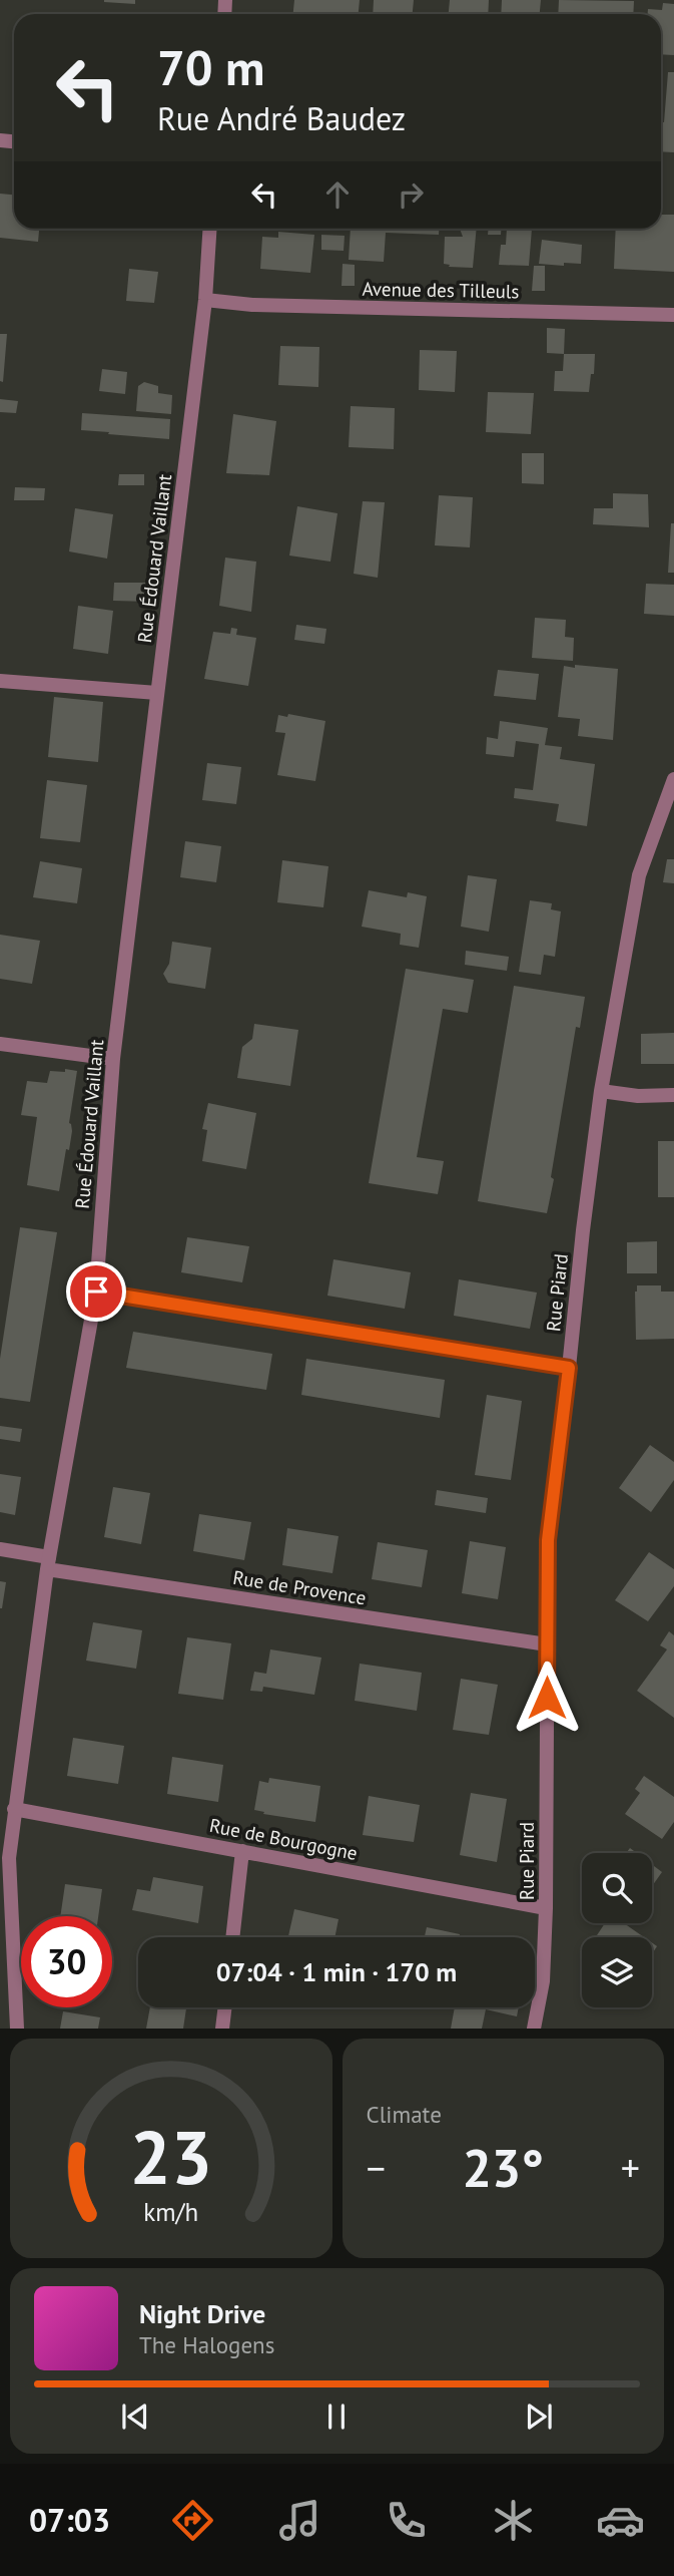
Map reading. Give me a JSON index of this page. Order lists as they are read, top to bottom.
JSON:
{
  "streets": {
    "street": [
      "Avenue des Tilleuls",
      "Rue Édouard Vaillant",
      "Rue Piard",
      "Rue de Provence",
      "Rue de Bourgogne"
    ]
  },
  "crossings": [
    ["Avenue des Tilleuls", "Rue Édouard Vaillant"],
    ["Rue Édouard Vaillant", "Rue de Provence"],
    ["Rue Édouard Vaillant", "Rue de Bourgogne"],
    ["Rue Piard", "Rue de Provence"],
    ["Rue Piard", "Rue de Bourgogne"]
  ],
  "page": {
    "turn": ["70 m", "Rue André Baudez"],
    "limit": "30",
    "trip": "07:04 · 1 min · 170 m",
    "tile": "Climate",
    "heat": ["−", "23°", "+"],
    "song": ["Night Drive", "The Halogens"],
    "tabs": "07:03",
    "gauge": ["23", "km/h"]
  }
}
